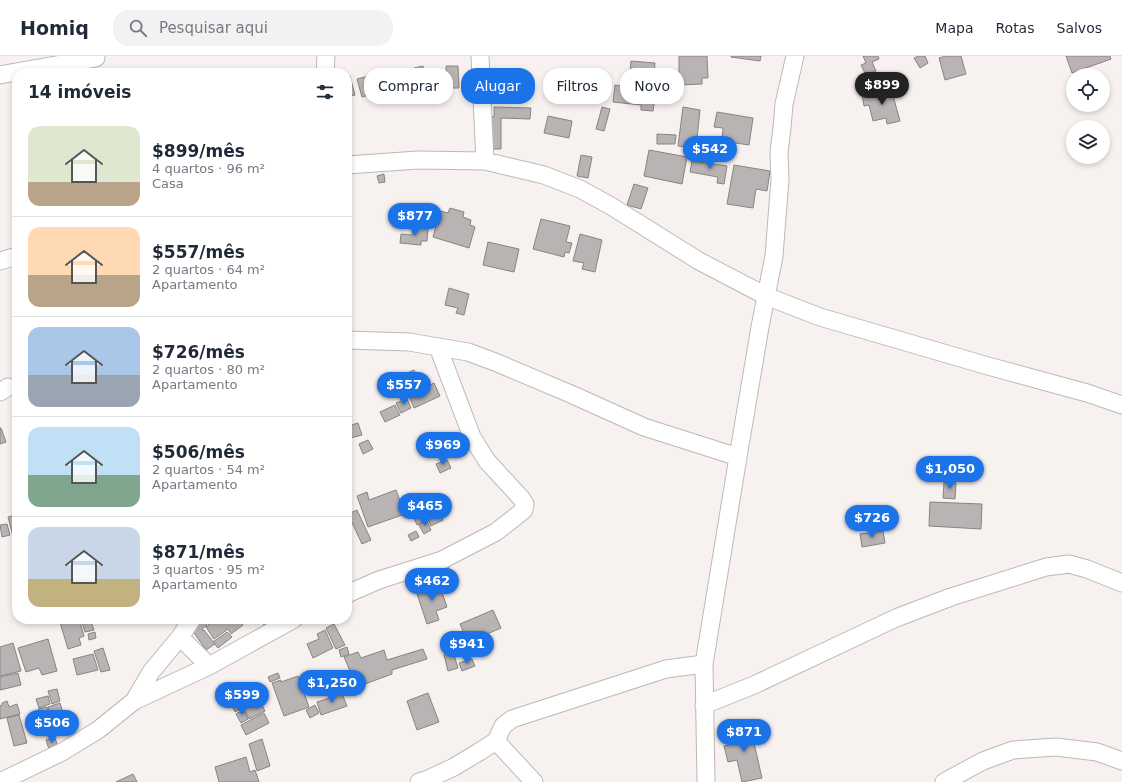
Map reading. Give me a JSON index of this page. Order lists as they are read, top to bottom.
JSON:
{
  "page": {
    "header": "Homiq",
    "search": "Pesquisar aqui",
    "nav": ["Mapa", "Rotas", "Salvos"],
    "chip": [
      "Comprar",
      "Alugar",
      "Filtros",
      "Novo"
    ],
    "heading": "14 imóveis",
    "price": [
      "$899",
      "$542",
      "$877",
      "$557",
      "$969",
      "$1,050",
      "$465",
      "$726",
      "$462",
      "$941",
      "$1,250",
      "$599",
      "$506",
      "$871"
    ],
    "list": [
      {
        "name": "$899/mês",
        "note": "4 quartos · 96 m² · Casa"
      },
      {
        "name": "$557/mês",
        "note": "2 quartos · 64 m² · Apartamento"
      },
      {
        "name": "$726/mês",
        "note": "2 quartos · 80 m² · Apartamento"
      },
      {
        "name": "$506/mês",
        "note": "2 quartos · 54 m² · Apartamento"
      },
      {
        "name": "$871/mês",
        "note": "3 quartos · 95 m² · Apartamento"
      }
    ]
  }
}
